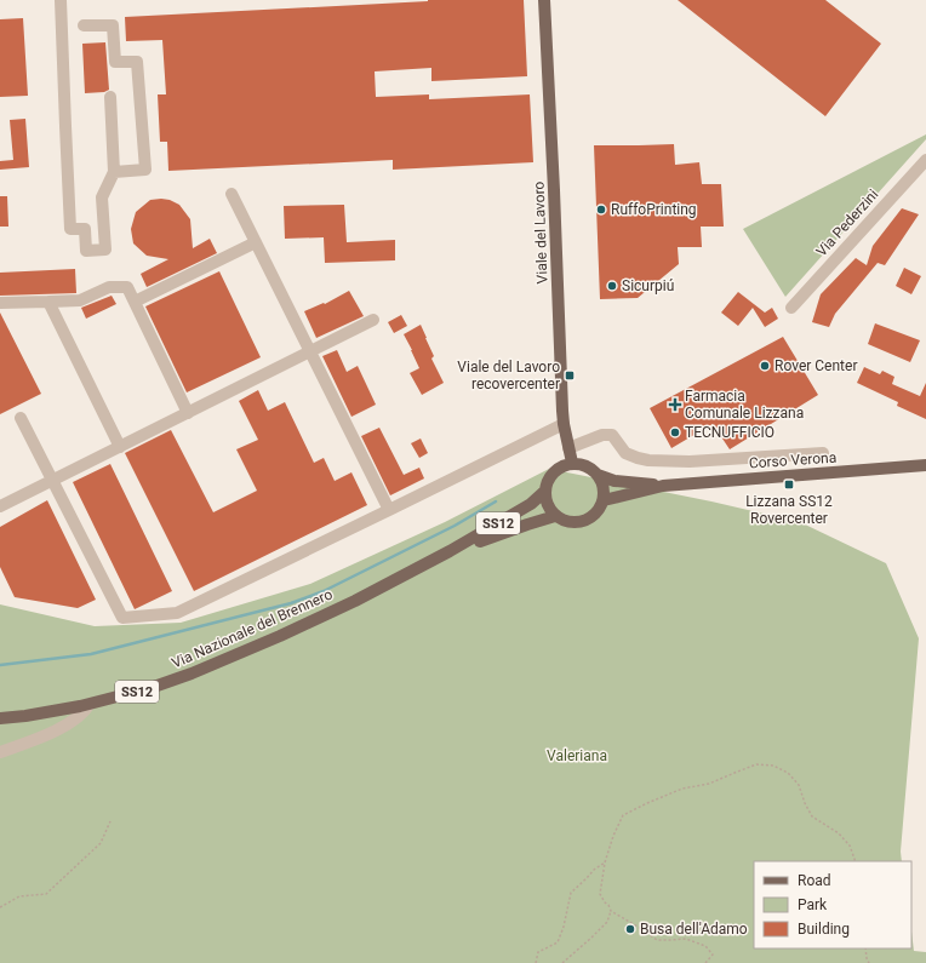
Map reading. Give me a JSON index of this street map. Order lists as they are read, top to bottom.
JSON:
{
  "streets": {
    "main road": [
      "Viale del Lavoro",
      "Corso Verona",
      "SS12",
      "Via Nazionale del Brennero"
    ],
    "street": ["Via Pederzini"]
  },
  "crossings": [
    ["Viale del Lavoro", "SS12"],
    ["Viale del Lavoro", "Via Nazionale del Brennero"],
    ["SS12", "Via Nazionale del Brennero"]
  ],
  "parks": ["Valeriana"],
  "places": {
    "other": [
      "RuffoPrinting",
      "Sicurpiú",
      "Rover Center",
      "TECNUFFICIO",
      "Busa dell'Adamo"
    ],
    "transit": ["Viale del Lavoro recovercenter", "Lizzana SS12 Rovercenter"],
    "health": ["Farmacia Comunale Lizzana"]
  },
  "legend": ["Road", "Park", "Building"]
}
